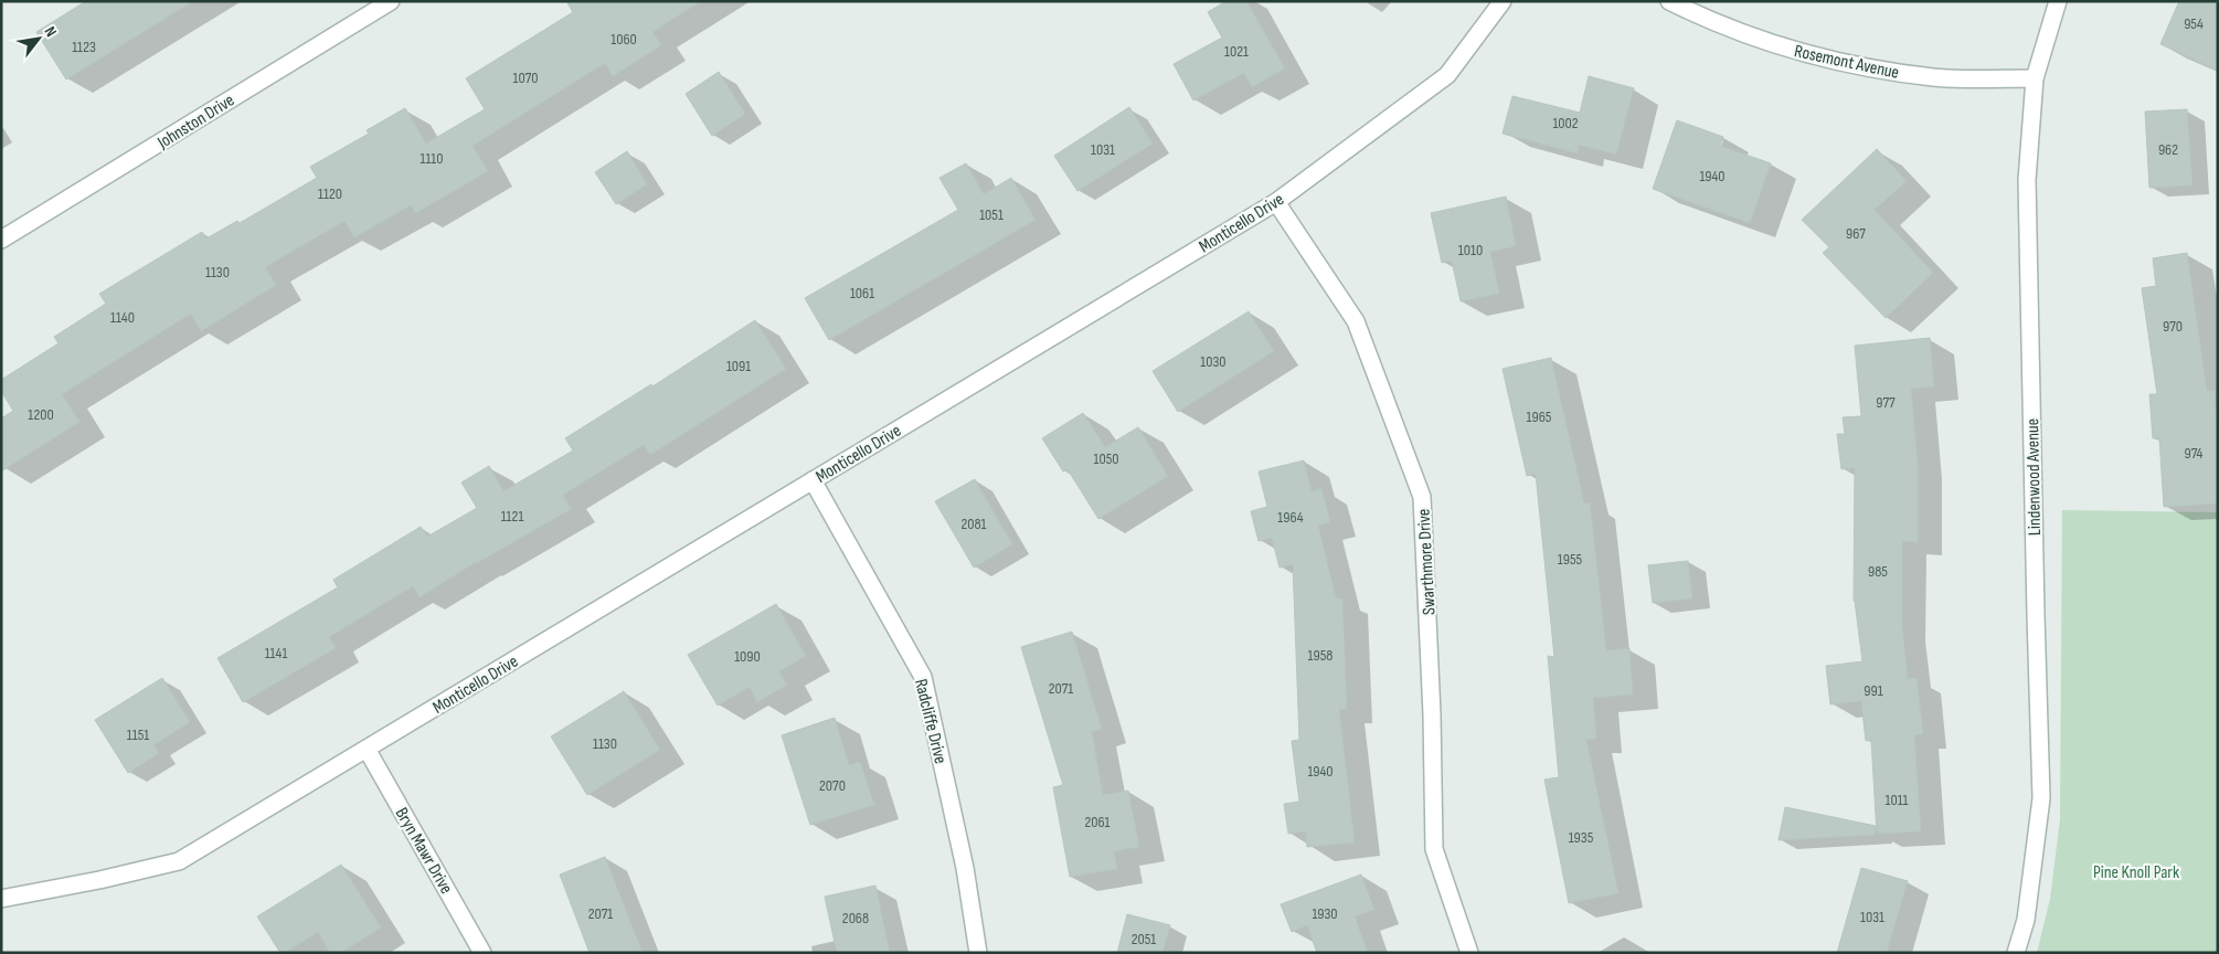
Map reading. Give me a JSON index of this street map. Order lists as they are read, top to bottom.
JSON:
{
  "streets": {
    "street": [
      "Rosemont Avenue",
      "Johnston Drive",
      "Monticello Drive",
      "Lindenwood Avenue",
      "Swarthmore Drive",
      "Radcliffe Drive",
      "Bryn Mawr Drive"
    ]
  },
  "crossings": [
    ["Rosemont Avenue", "Lindenwood Avenue"],
    ["Monticello Drive", "Swarthmore Drive"],
    ["Monticello Drive", "Radcliffe Drive"],
    ["Monticello Drive", "Bryn Mawr Drive"]
  ],
  "parks": ["Pine Knoll Park"],
  "house_numbers": [
    "954",
    "1060",
    "1123",
    "1021",
    "1070",
    "1002",
    "1031",
    "962",
    "1110",
    "1940",
    "1120",
    "1051",
    "967",
    "1010",
    "1130",
    "1061",
    "1140",
    "970",
    "1030",
    "1091",
    "977",
    "1200",
    "1965",
    "974",
    "1050",
    "1121",
    "1964",
    "2081",
    "1955",
    "985",
    "1141",
    "1958",
    "1090",
    "2071",
    "991",
    "1151",
    "1130",
    "1940",
    "2070",
    "1011",
    "2061",
    "1935",
    "2071",
    "1930",
    "1031",
    "2068",
    "2051"
  ],
  "north": "top right"
}
